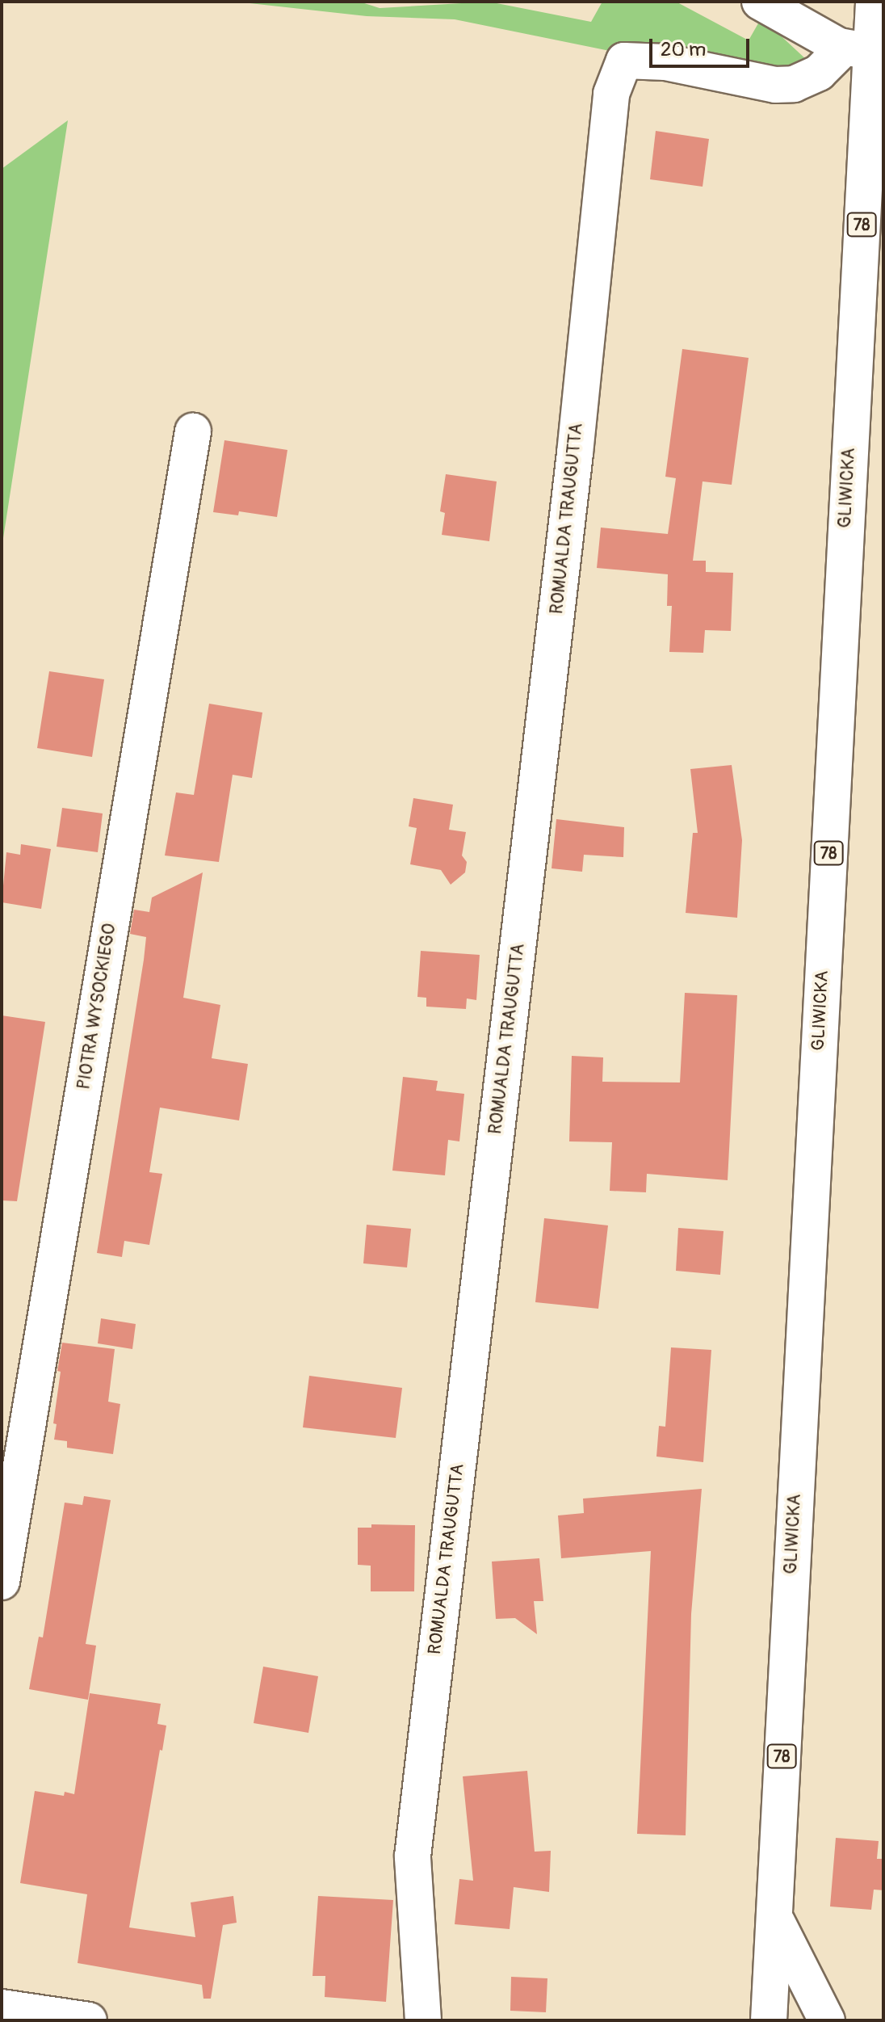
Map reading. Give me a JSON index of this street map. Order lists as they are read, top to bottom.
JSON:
{
  "streets": {
    "street": [
      "78",
      "GLIWICKA",
      "ROMUALDA TRAUGUTTA",
      "PIOTRA WYSOCKIEGO"
    ]
  },
  "crossings": [
    ["GLIWICKA", "ROMUALDA TRAUGUTTA"]
  ],
  "scale_bar": "20 m"
}
